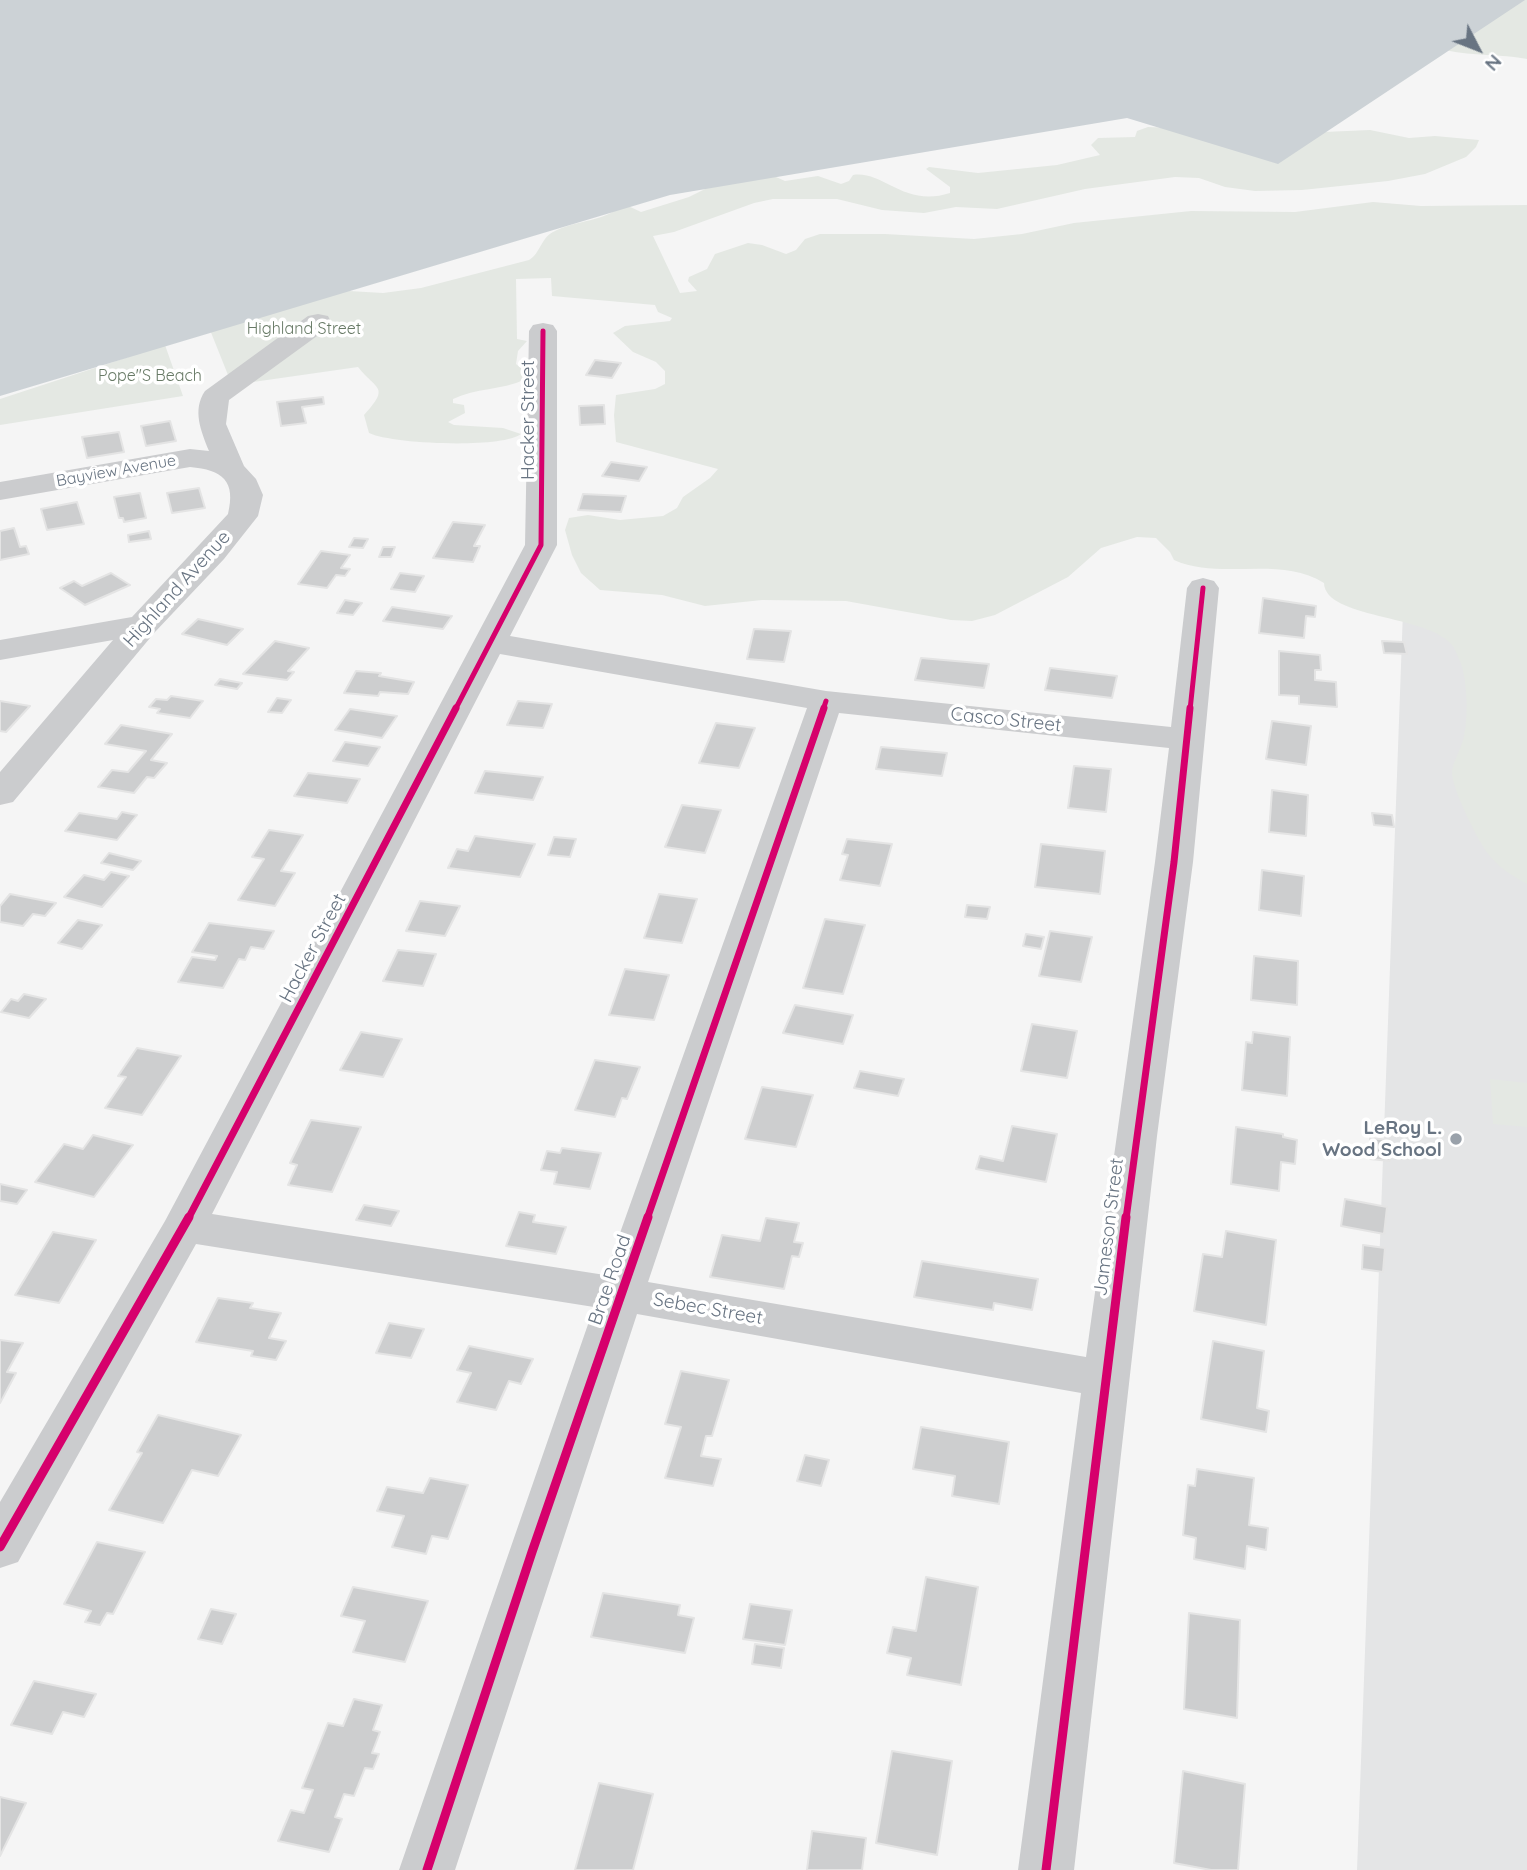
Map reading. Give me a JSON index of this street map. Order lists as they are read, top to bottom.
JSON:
{
  "streets": {
    "street": [
      "Hacker Street",
      "Bayview Avenue",
      "Highland Avenue",
      "Casco Street",
      "Jameson Street",
      "Brae Road",
      "Sebec Street"
    ]
  },
  "crossings": [
    ["Hacker Street", "Casco Street"],
    ["Hacker Street", "Sebec Street"],
    ["Bayview Avenue", "Highland Avenue"],
    ["Casco Street", "Jameson Street"],
    ["Casco Street", "Brae Road"],
    ["Jameson Street", "Sebec Street"],
    ["Brae Road", "Sebec Street"]
  ],
  "parks": ["Highland Street", "Pope\"S Beach"],
  "places": ["LeRoy L. Wood School"],
  "north": "bottom right"
}
